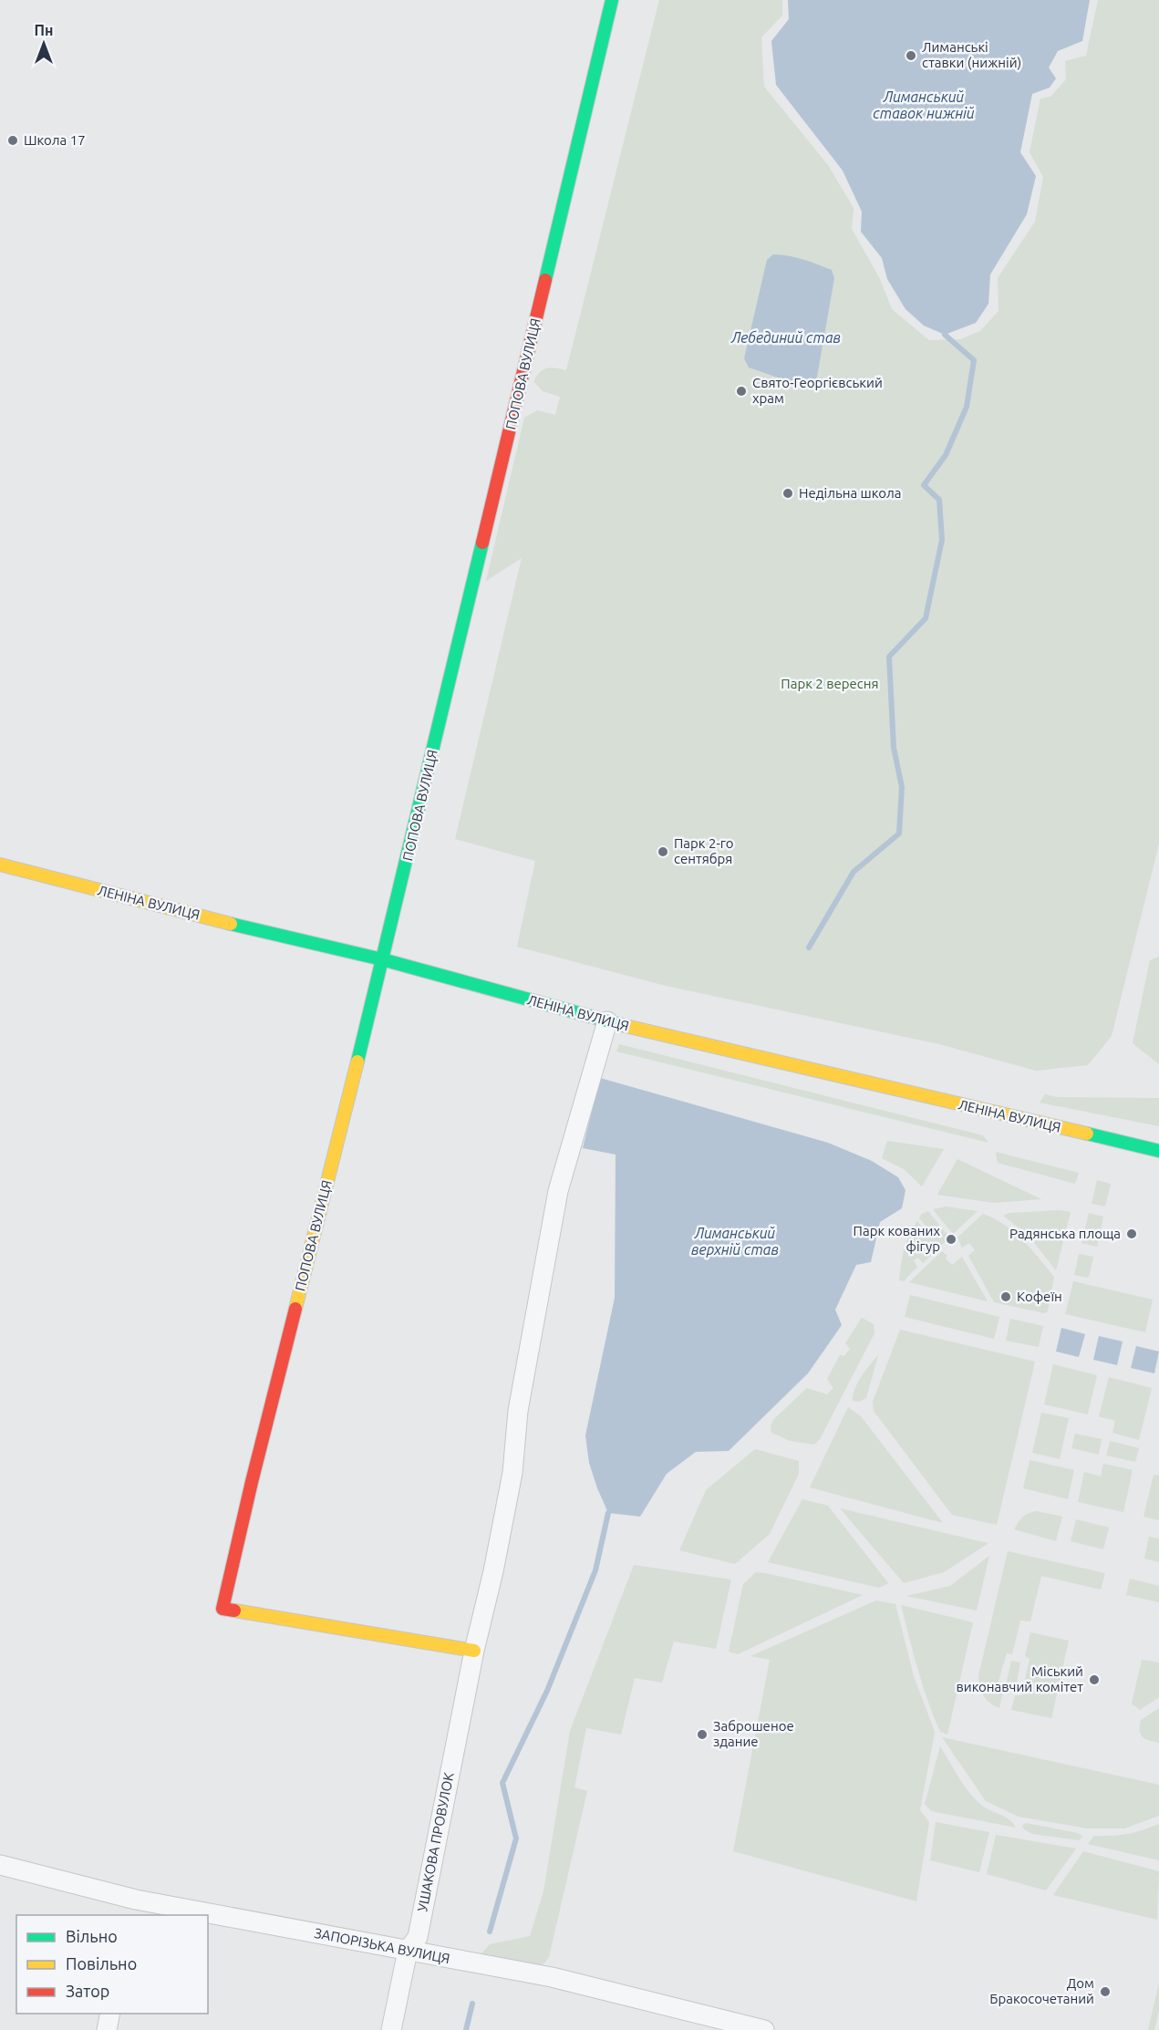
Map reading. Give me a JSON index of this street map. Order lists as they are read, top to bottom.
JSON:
{
  "streets": {
    "street": [
      "ПОПОВА ВУЛИЦЯ",
      "ЛЕНІНА ВУЛИЦЯ",
      "УШАКОВА ПРОВУЛОК",
      "ЗАПОРІЗЬКА ВУЛИЦЯ"
    ]
  },
  "crossings": [
    ["ПОПОВА ВУЛИЦЯ", "ЛЕНІНА ВУЛИЦЯ"],
    ["ПОПОВА ВУЛИЦЯ", "УШАКОВА ПРОВУЛОК"],
    ["ЛЕНІНА ВУЛИЦЯ", "УШАКОВА ПРОВУЛОК"],
    ["УШАКОВА ПРОВУЛОК", "ЗАПОРІЗЬКА ВУЛИЦЯ"]
  ],
  "water": ["Лиманський ставок нижній", "Лебединий став", "Лиманський верхній став"],
  "parks": ["Парк 2 вересня"],
  "places": [
    "Лиманські ставки (нижній)",
    "Школа 17",
    "Свято-Георгієвський храм",
    "Недільна школа",
    "Парк 2-го сентября",
    "Радянська площа",
    "Парк кованих фігур",
    "Кофеїн",
    "Міський виконавчий комітет",
    "Заброшеное здание",
    "Дом Бракосочетаний"
  ],
  "legend": ["Вільно", "Повільно", "Затор"],
  "north": "top"
}
